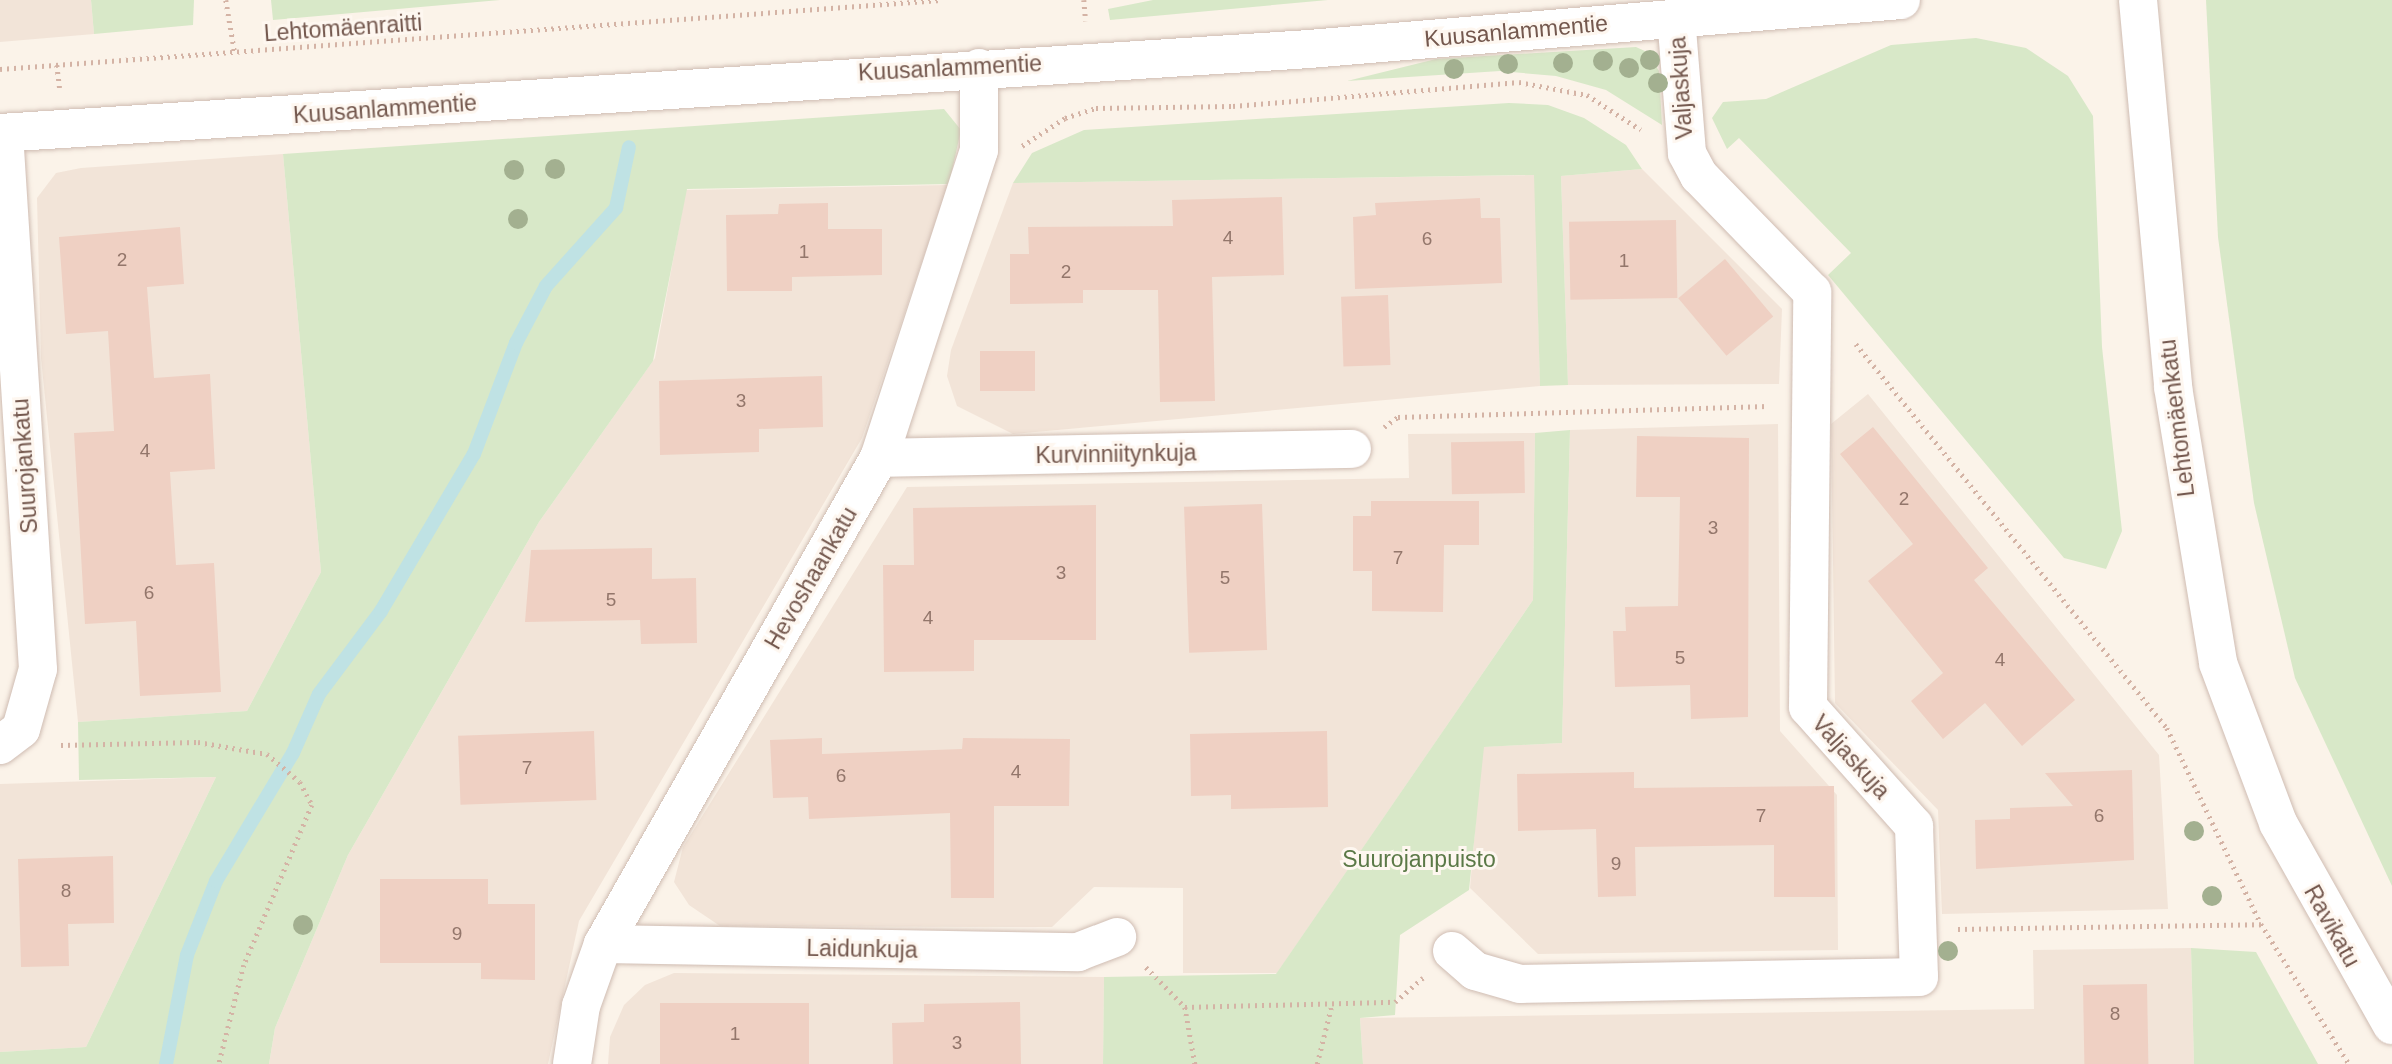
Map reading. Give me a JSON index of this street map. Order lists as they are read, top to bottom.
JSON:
{
  "streets": {
    "street": [
      "Kuusanlammentie",
      "Valjaskuja",
      "Lehtomäenkatu",
      "Kurvinniitynkuja",
      "Suurojankatu",
      "Hevoshaankatu",
      "Ravikatu",
      "Laidunkuja"
    ],
    "path": ["Lehtomäenraitti"]
  },
  "crossings": [
    ["Kuusanlammentie", "Valjaskuja"],
    ["Kuusanlammentie", "Suurojankatu"],
    ["Kuusanlammentie", "Hevoshaankatu"],
    ["Lehtomäenkatu", "Ravikatu"],
    ["Kurvinniitynkuja", "Hevoshaankatu"],
    ["Hevoshaankatu", "Laidunkuja"]
  ],
  "parks": ["Suurojanpuisto"],
  "house_numbers": [
    "4",
    "6",
    "1",
    "2",
    "1",
    "2",
    "3",
    "4",
    "2",
    "3",
    "7",
    "3",
    "5",
    "6",
    "5",
    "4",
    "5",
    "4",
    "7",
    "4",
    "6",
    "7",
    "6",
    "9",
    "8",
    "9",
    "8",
    "1",
    "3"
  ]
}
